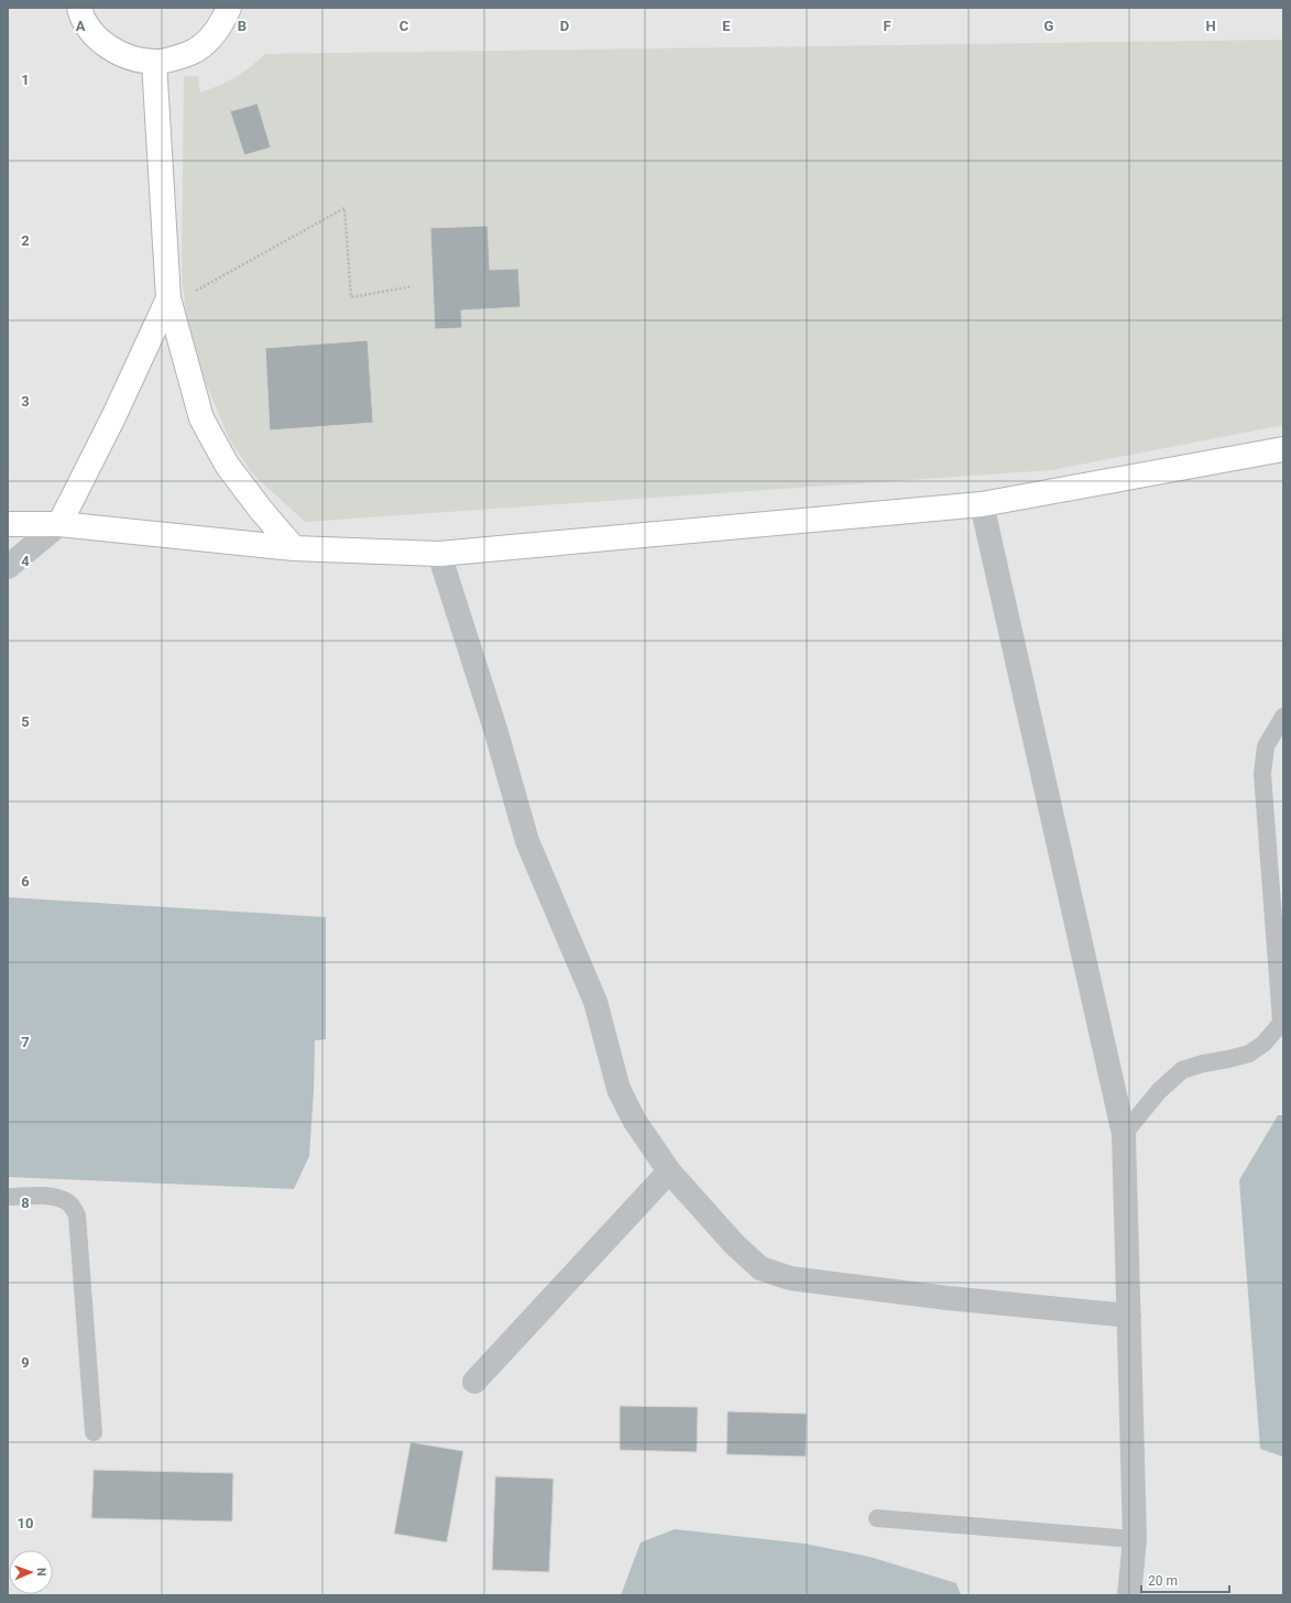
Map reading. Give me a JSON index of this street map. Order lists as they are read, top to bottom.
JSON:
{
  "scale_bar": "20 m",
  "north": "right",
  "grid": {
    "columns": [
      "A",
      "B",
      "C",
      "D",
      "E",
      "F",
      "G",
      "H"
    ],
    "rows": [
      "1",
      "2",
      "3",
      "4",
      "5",
      "6",
      "7",
      "8",
      "9",
      "10"
    ]
  }
}
